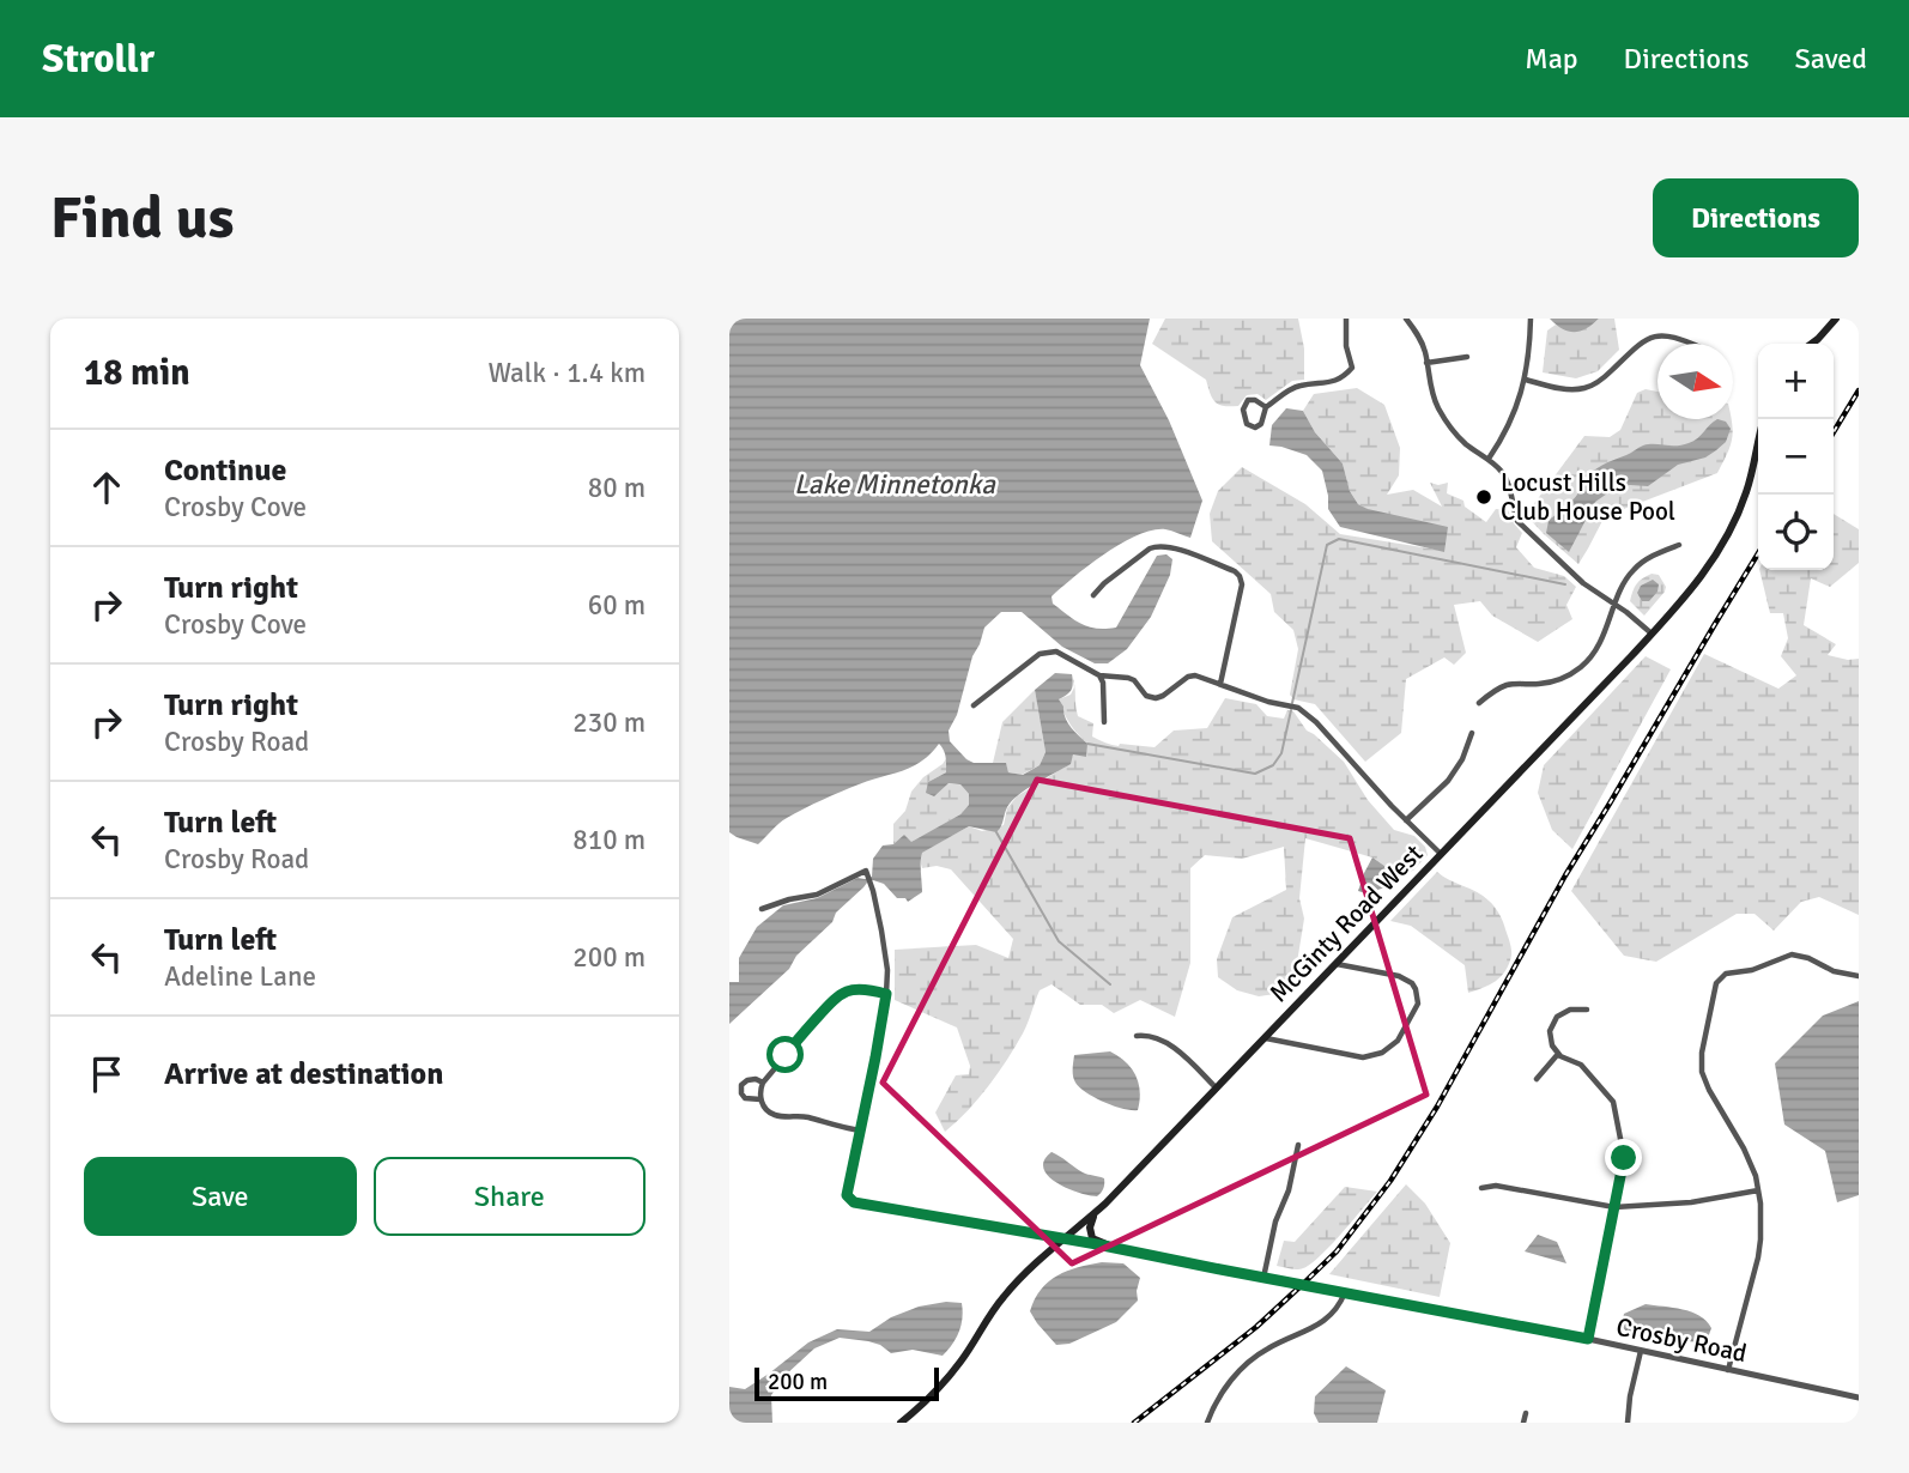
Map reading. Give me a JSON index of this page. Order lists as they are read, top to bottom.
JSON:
{
  "streets": {
    "main road": ["McGinty Road West"],
    "street": ["Crosby Road"]
  },
  "crossings": [
    ["McGinty Road West", "Crosby Road"]
  ],
  "water": ["Lake Minnetonka"],
  "places": ["Locust Hills Club House Pool"],
  "scale_bar": "200 m",
  "north": "right",
  "page": {
    "header": "Strollr",
    "nav": ["Map", "Directions", "Saved"],
    "buttons": [
      "Directions",
      ["Save", "Share"]
    ],
    "title": "Find us",
    "heading": ["18 min", "Walk · 1.4 km"],
    "map_buttons": ["+", "−"],
    "list": [
      ["Continue", "Crosby Cove", "80 m"],
      ["Turn right", "Crosby Cove", "60 m"],
      ["Turn right", "Crosby Road", "230 m"],
      ["Turn left", "Crosby Road", "810 m"],
      ["Turn left", "Adeline Lane", "200 m"],
      "Arrive at destination"
    ],
    "scale": "200 m"
  }
}
